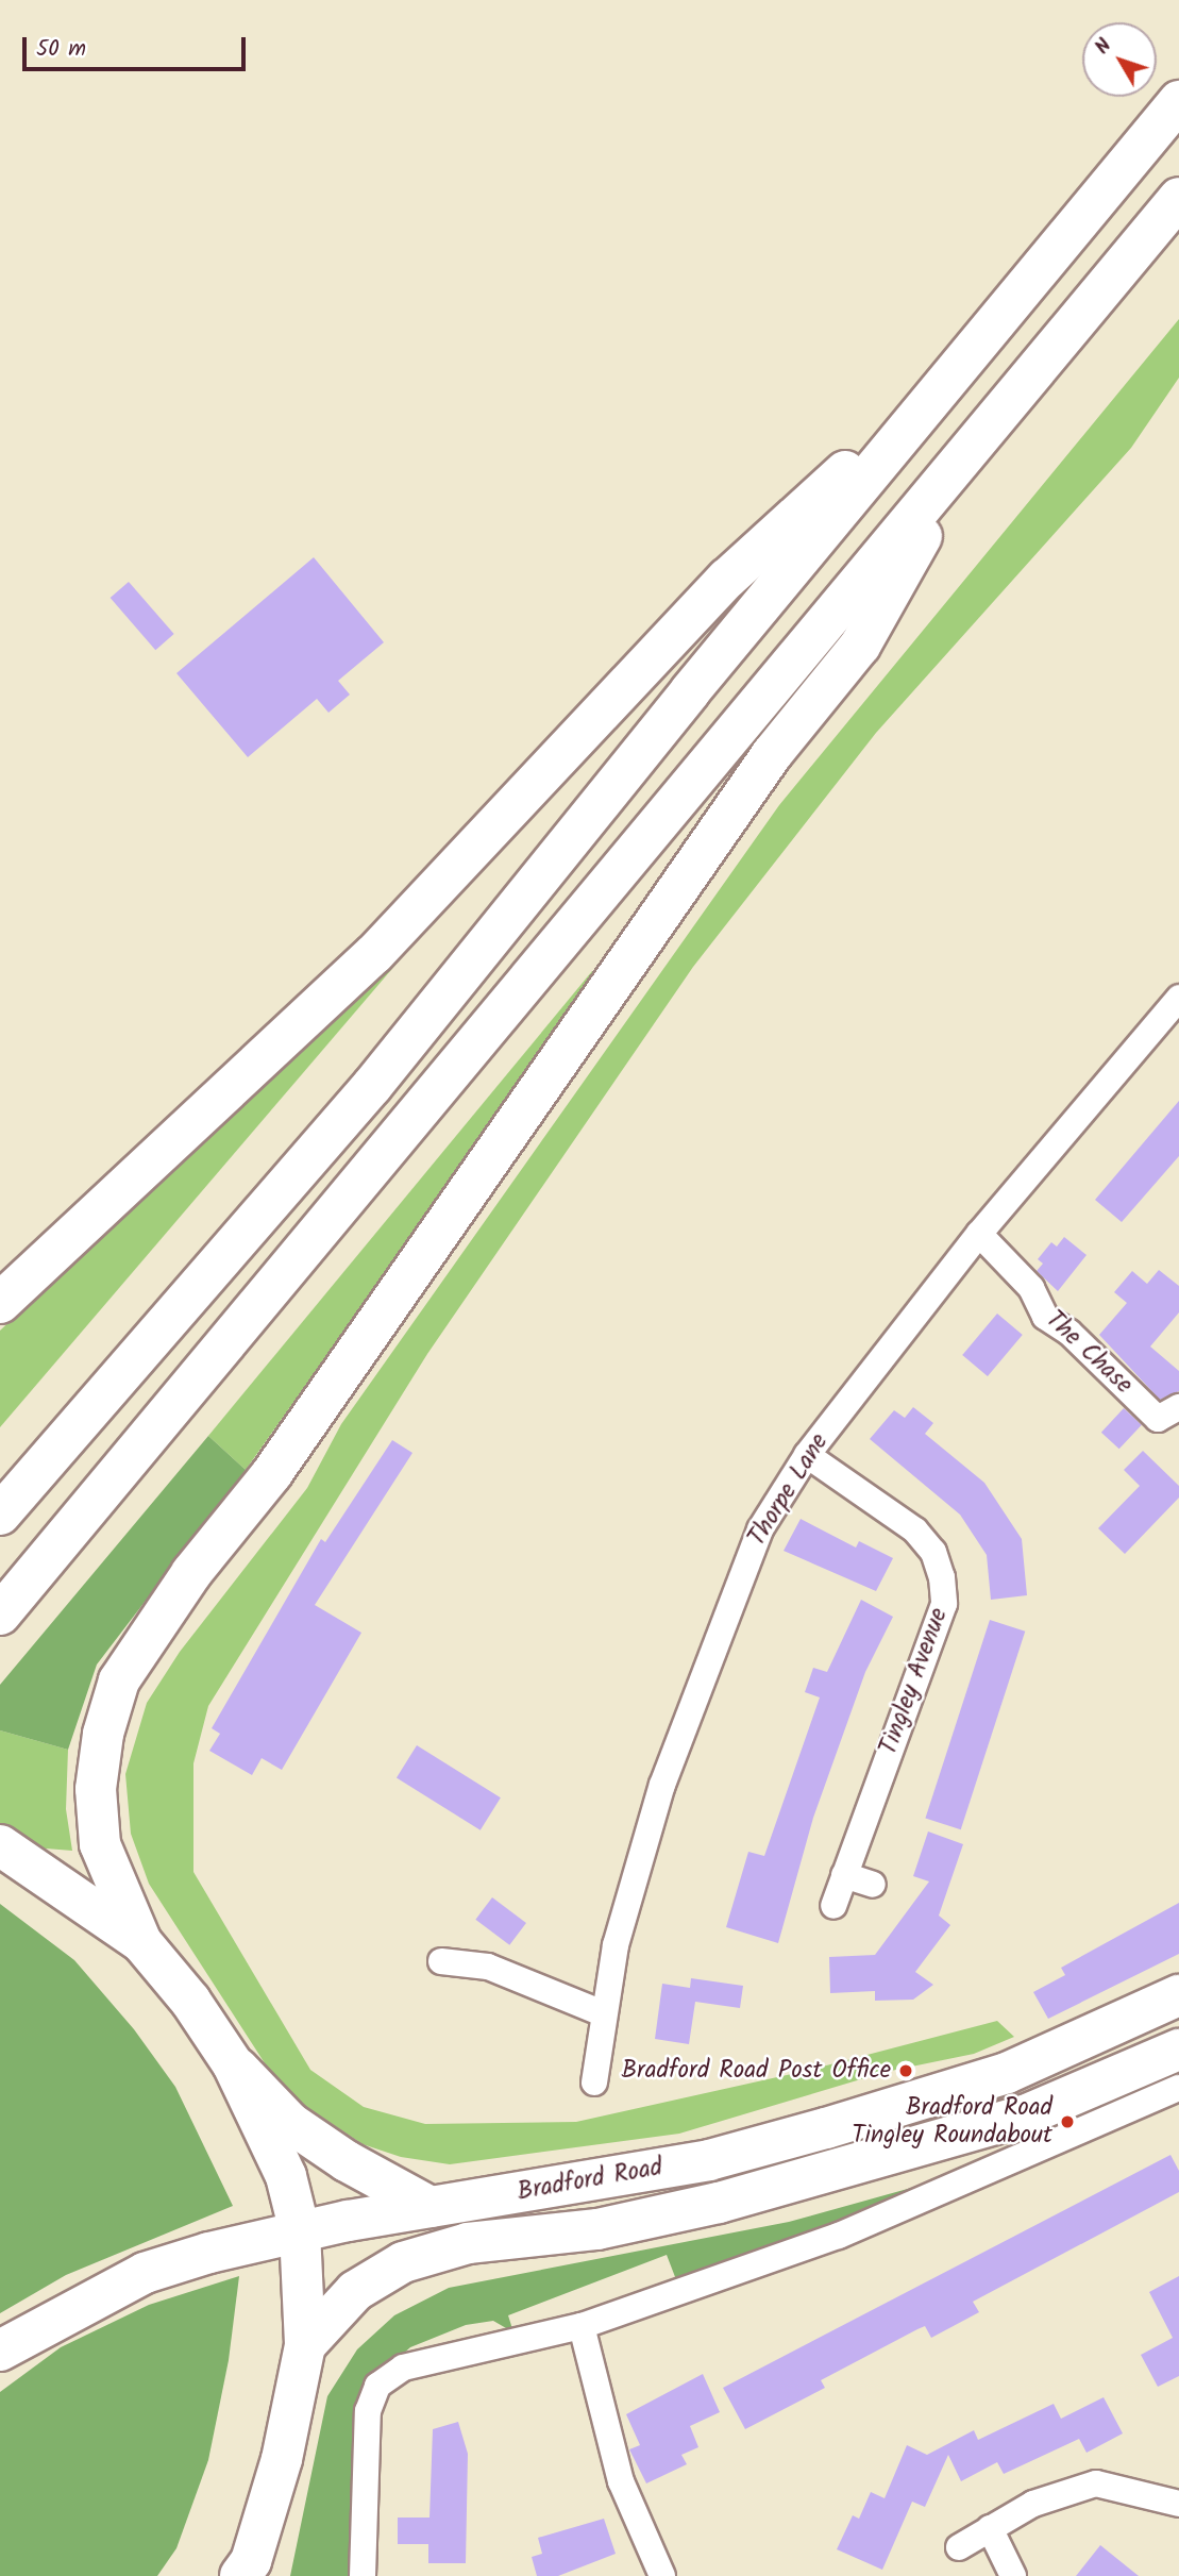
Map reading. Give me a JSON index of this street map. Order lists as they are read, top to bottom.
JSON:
{
  "streets": {
    "main road": ["Bradford Road"],
    "street": ["The Chase", "Thorpe Lane", "Tingley Avenue"]
  },
  "crossings": [
    ["The Chase", "Thorpe Lane"],
    ["Thorpe Lane", "Tingley Avenue"]
  ],
  "places": ["Bradford Road Post Office", "Bradford Road Tingley Roundabout"],
  "scale_bar": "50 m",
  "north": "top left"
}
